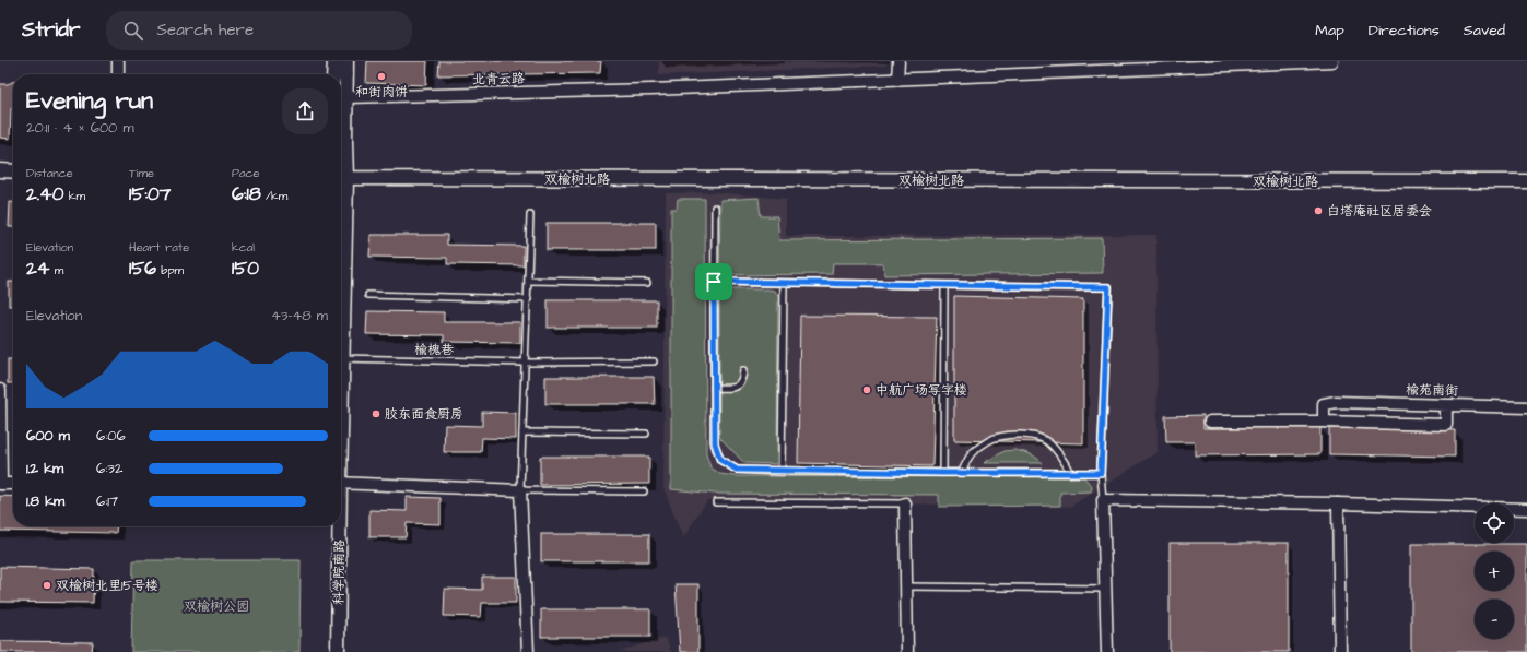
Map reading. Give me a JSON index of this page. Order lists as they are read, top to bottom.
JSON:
{
  "streets": {
    "street": [
      "北青云路",
      "双榆树北路",
      "榆苑南街",
      "科学院南路"
    ],
    "lane": ["榆槐巷"]
  },
  "crossings": [
    ["北青云路", "科学院南路"],
    ["双榆树北路", "科学院南路"],
    ["榆槐巷", "科学院南路"]
  ],
  "parks": ["双榆树公园"],
  "places": [
    "和街肉饼",
    "白塔庵社区居委会",
    "中航广场写字楼",
    "胶东面食厨房",
    "双榆树北里15号楼"
  ],
  "page": {
    "header": "Stridr",
    "search": "Search here",
    "nav": ["Map", "Directions", "Saved"],
    "heading": ["Evening run", "20:11 · 4 × 600 m"],
    "stats": [
      ["Distance", "2.40 km"],
      ["Time", "15:07"],
      ["Pace", "6:18 /km"],
      ["Elevation", "24 m"],
      ["Heart rate", "156 bpm"],
      ["kcal", "150"]
    ],
    "chart": ["Elevation", "43–48 m"],
    "list": [
      {
        "name": "600 m",
        "note": "6:06"
      },
      {
        "name": "1.2 km",
        "note": "6:32"
      },
      {
        "name": "1.8 km",
        "note": "6:17"
      }
    ],
    "map_buttons": ["+", "−"]
  }
}
